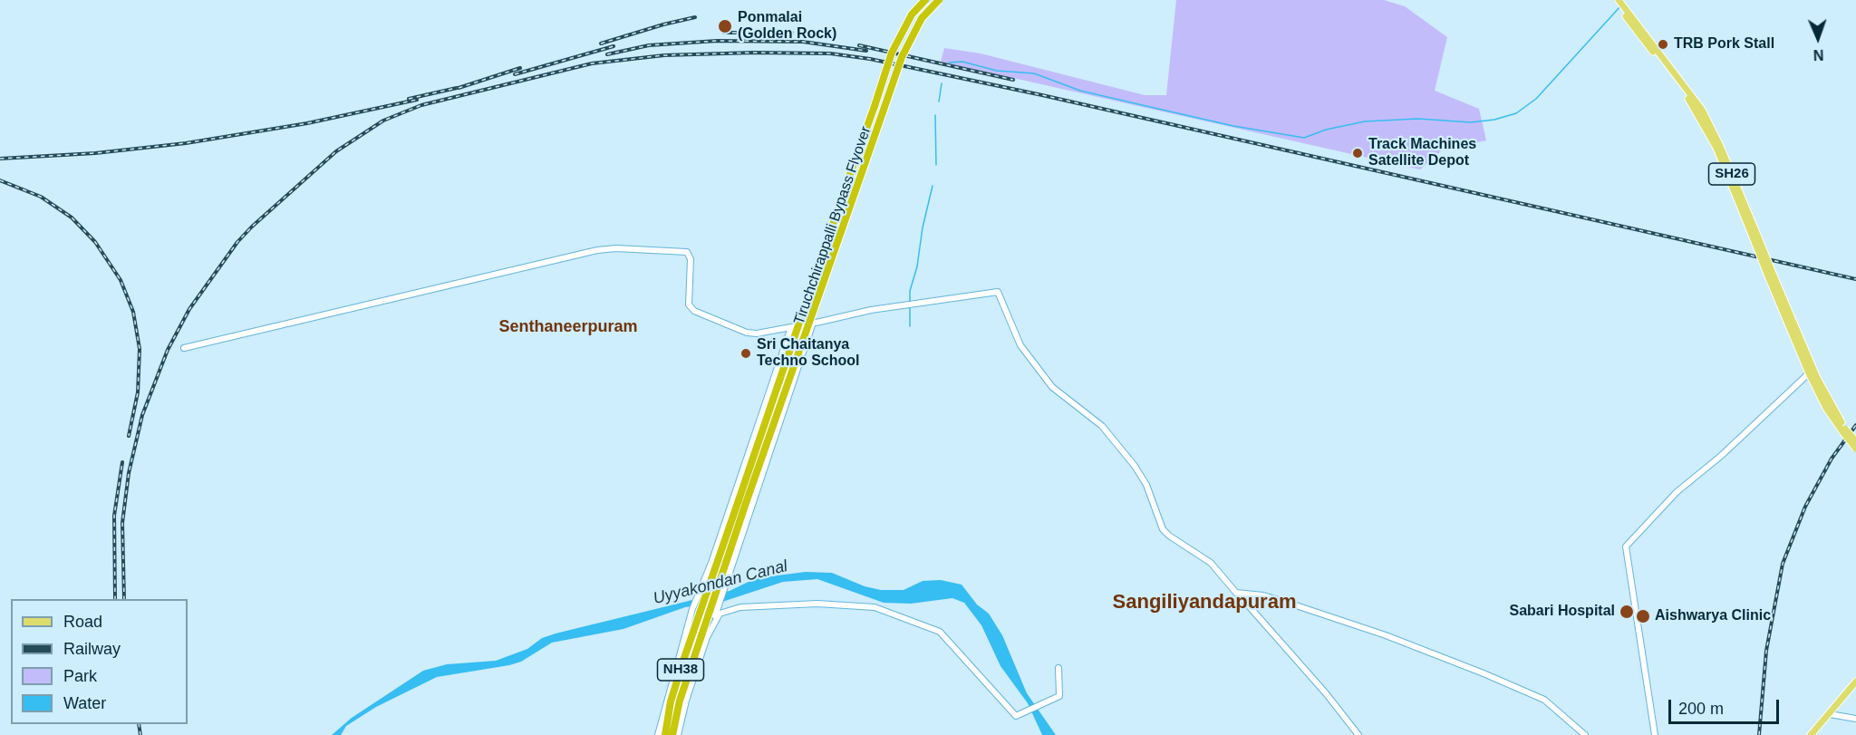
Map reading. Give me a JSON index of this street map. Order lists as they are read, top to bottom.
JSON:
{
  "streets": {
    "highway": ["Tiruchchirappalli Bypass Flyover", "NH38"],
    "main road": ["SH26"]
  },
  "crossings": [
    ["Tiruchchirappalli Bypass Flyover", "NH38"]
  ],
  "districts": ["Senthaneerpuram", "Sangiliyandapuram"],
  "water": ["Uyyakondan Canal"],
  "places": [
    "Ponmalai (Golden Rock)",
    "TRB Pork Stall",
    "Track Machines Satellite Depot",
    "Sri Chaitanya Techno School",
    "Sabari Hospital",
    "Aishwarya Clinic"
  ],
  "legend": [
    "Road",
    "Railway",
    "Park",
    "Water"
  ],
  "scale_bar": "200 m",
  "north": "bottom"
}
